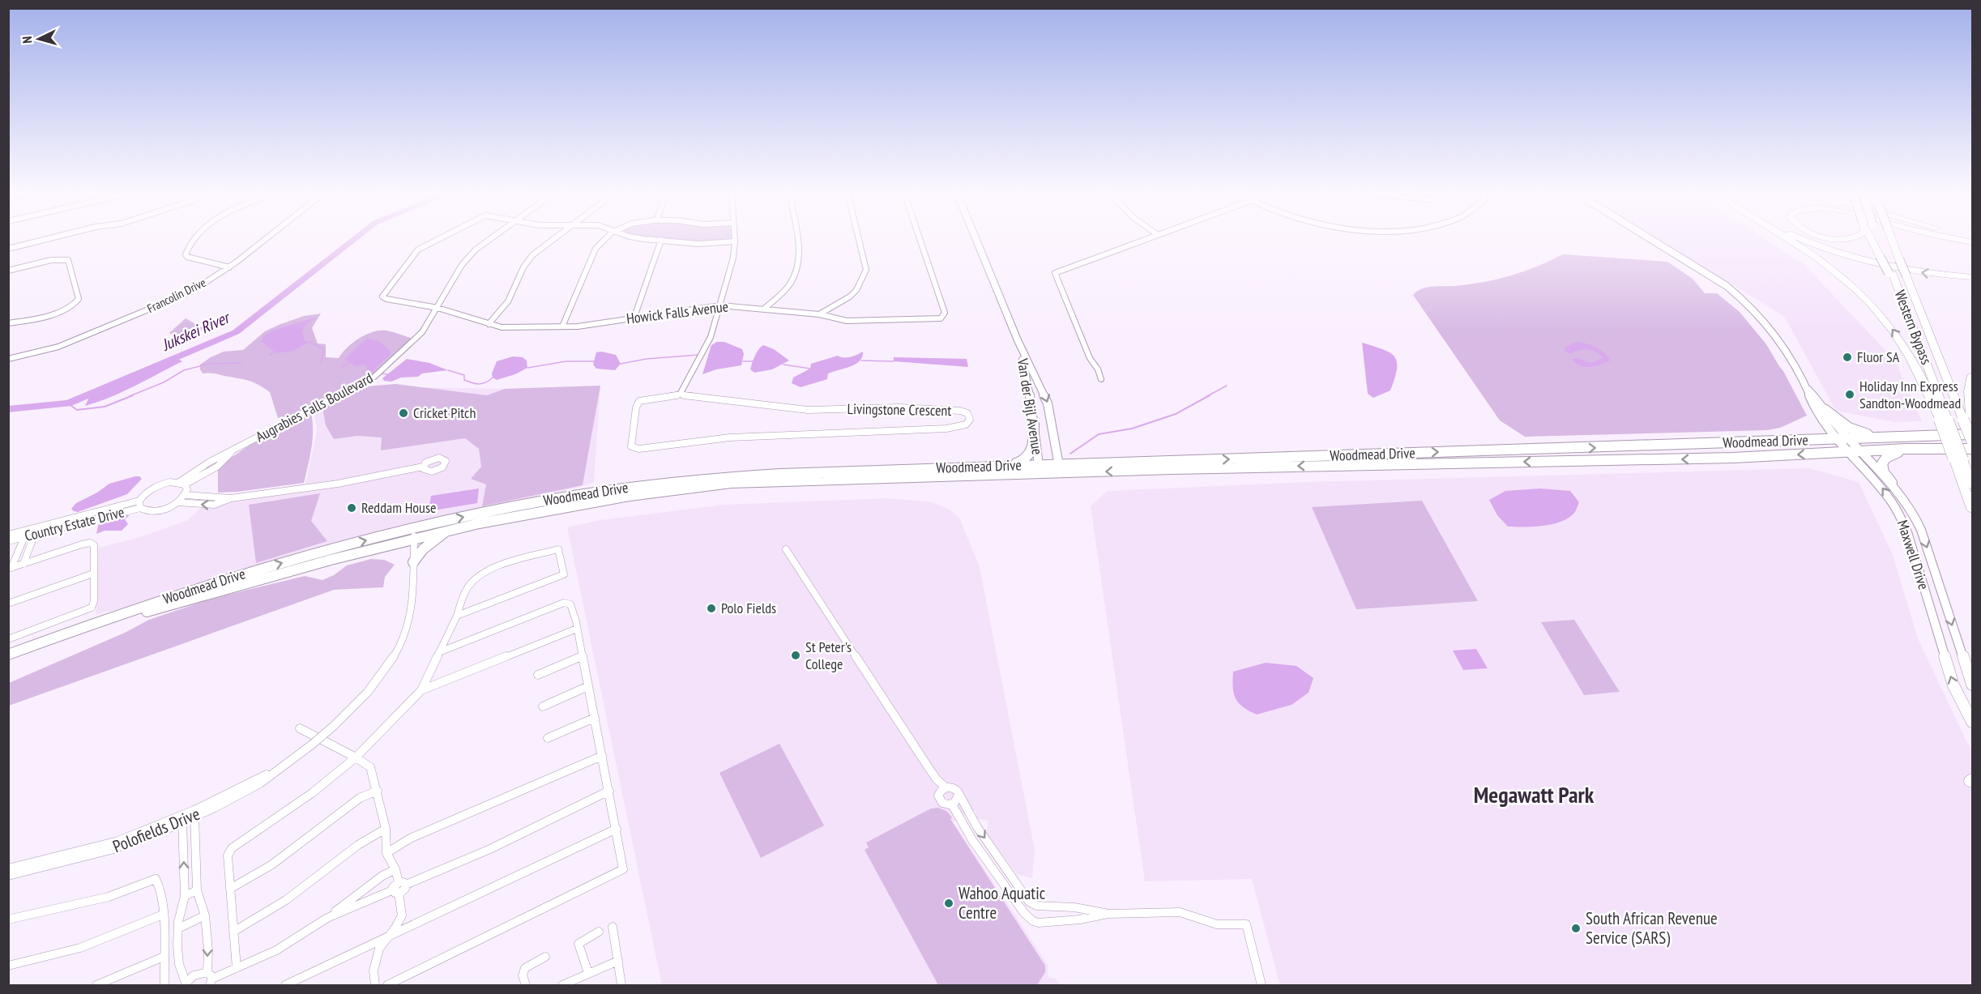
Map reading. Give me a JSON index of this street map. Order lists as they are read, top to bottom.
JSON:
{
  "streets": {
    "highway": ["Western Bypass"],
    "main road": ["Van der Bijl Avenue", "Woodmead Drive", "Maxwell Drive"],
    "street": [
      "Francolin Drive",
      "Howick Falls Avenue",
      "Augrabies Falls Boulevard",
      "Livingstone Crescent",
      "Country Estate Drive",
      "Polofields Drive"
    ]
  },
  "crossings": [
    ["Howick Falls Avenue", "Augrabies Falls Boulevard"],
    ["Van der Bijl Avenue", "Woodmead Drive"],
    ["Augrabies Falls Boulevard", "Country Estate Drive"],
    ["Woodmead Drive", "Maxwell Drive"],
    ["Woodmead Drive", "Polofields Drive"]
  ],
  "districts": ["Megawatt Park"],
  "water": ["Jukskei River"],
  "places": [
    "Fluor SA",
    "Holiday Inn Express Sandton-Woodmead",
    "Cricket Pitch",
    "Reddam House",
    "Polo Fields",
    "St Peter's College",
    "Wahoo Aquatic Centre",
    "South African Revenue Service (SARS)"
  ],
  "north": "left"
}
